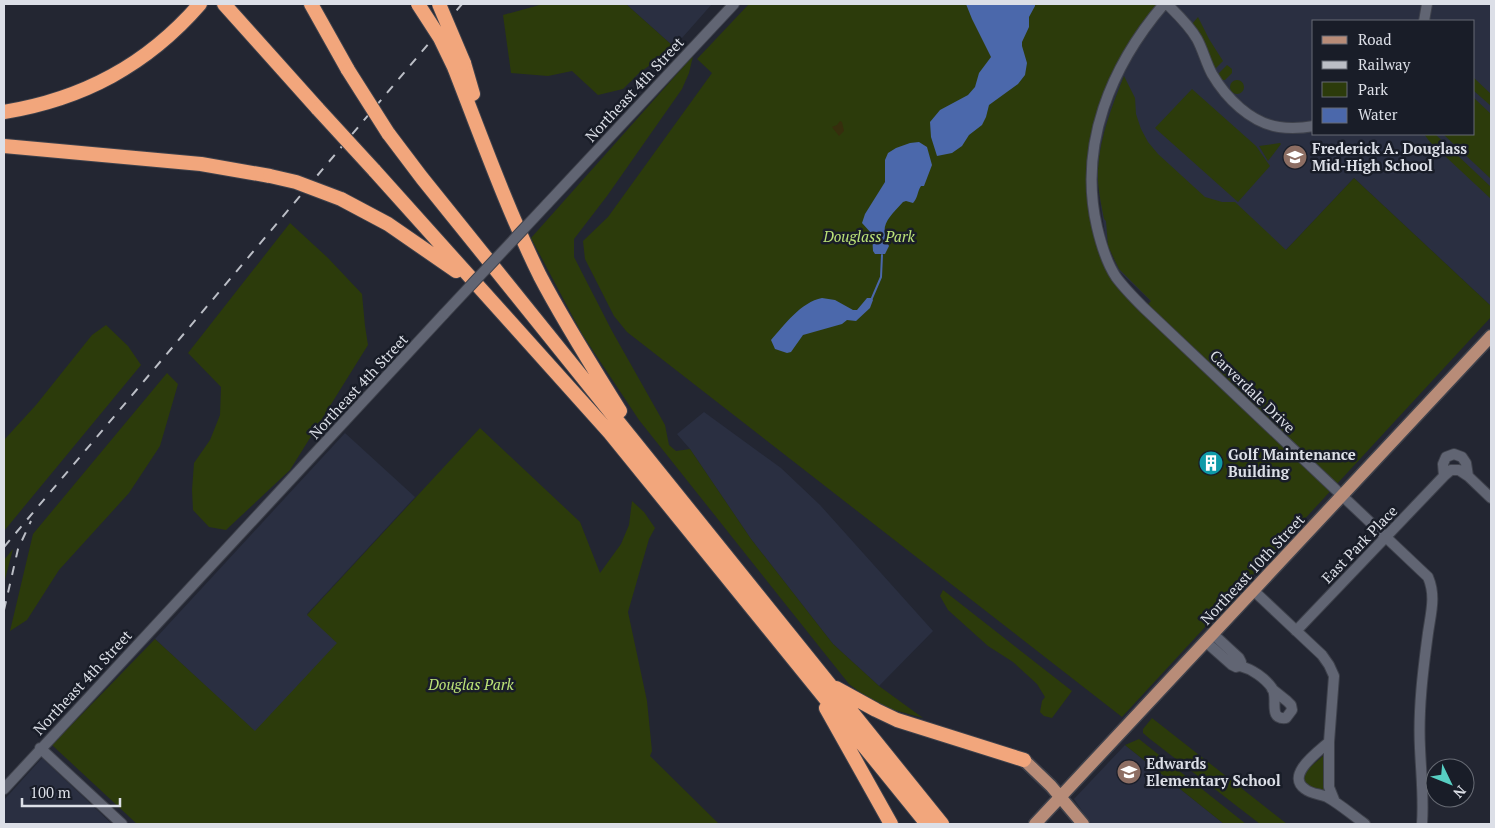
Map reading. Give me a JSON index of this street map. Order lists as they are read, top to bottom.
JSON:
{
  "streets": {
    "main road": ["Northeast 10th Street"],
    "street": ["Northeast 4th Street", "Carverdale Drive", "East Park Place"]
  },
  "crossings": [
    ["Carverdale Drive", "East Park Place"],
    ["Carverdale Drive", "Northeast 10th Street"]
  ],
  "parks": ["Douglass Park", "Douglas Park"],
  "places": {
    "school or university": ["Frederick A. Douglass Mid-High School", "Edwards Elementary School"],
    "building": ["Golf Maintenance Building"]
  },
  "legend": [
    "Road",
    "Railway",
    "Park",
    "Water"
  ],
  "scale_bar": "100 m",
  "north": "bottom right"
}
